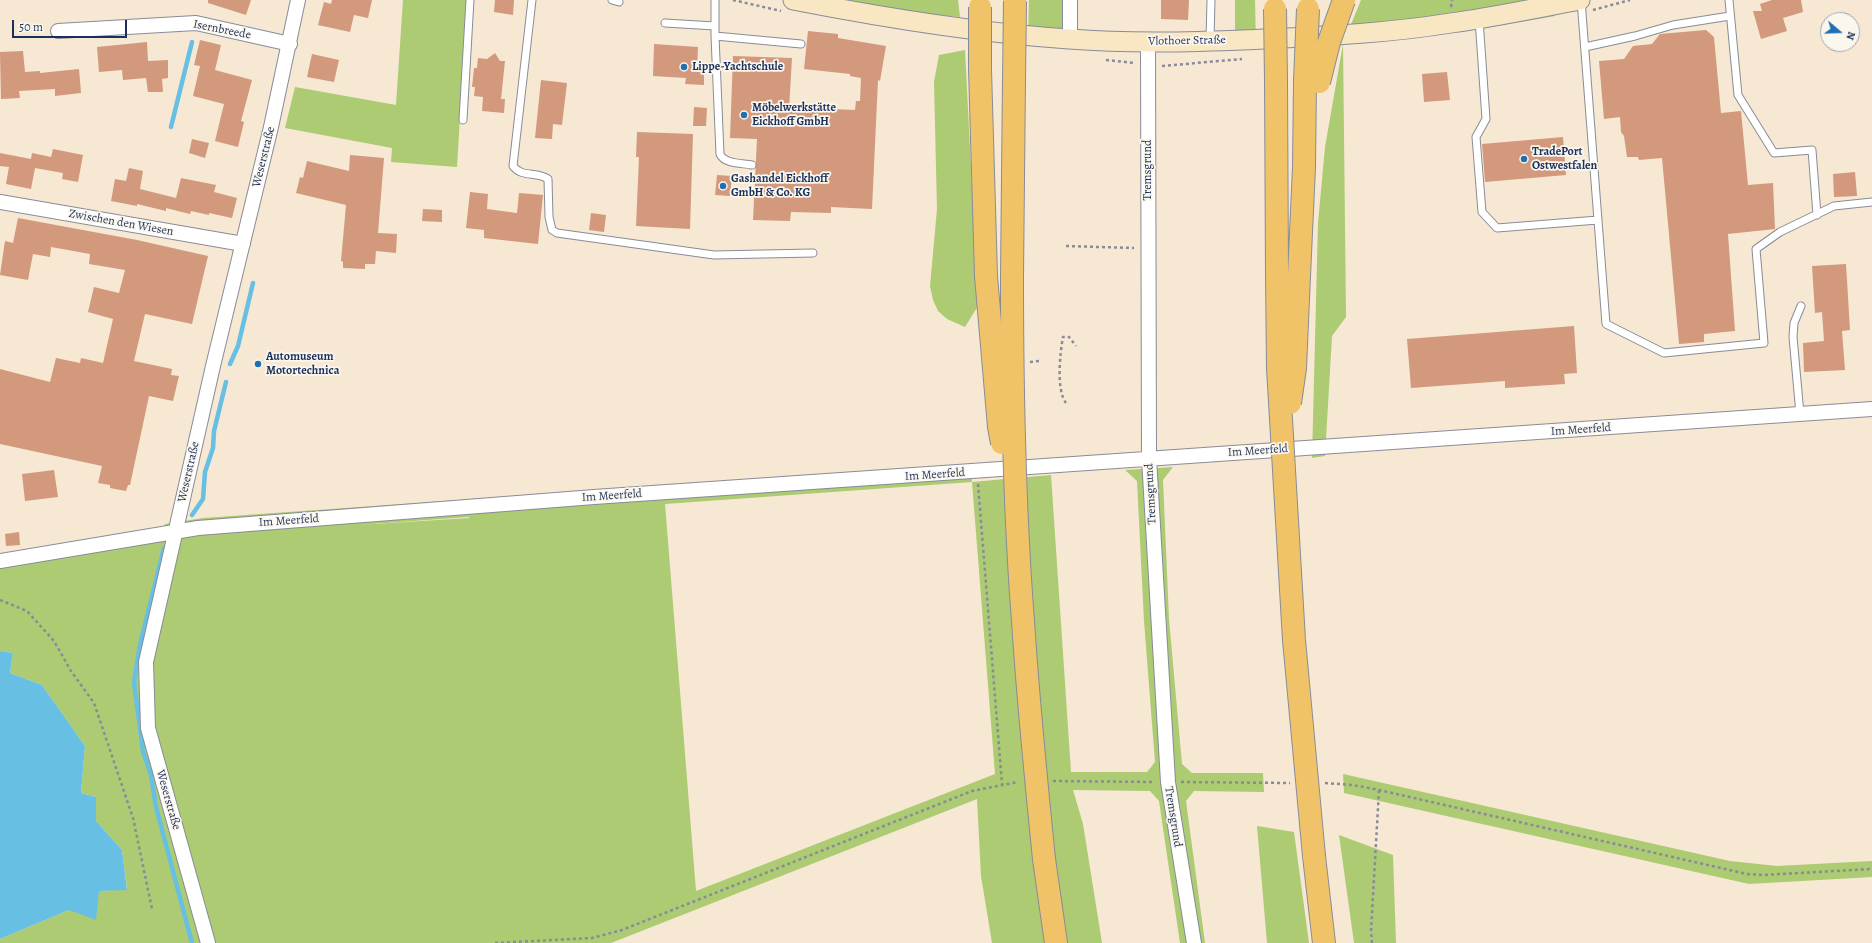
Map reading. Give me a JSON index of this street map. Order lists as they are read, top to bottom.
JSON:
{
  "streets": {
    "main road": ["Vlothoer Straße"],
    "street": [
      "Isernbreede",
      "Weserstraße",
      "Tremsgrund",
      "Zwischen den Wiesen",
      "Im Meerfeld"
    ]
  },
  "crossings": [
    ["Isernbreede", "Weserstraße"],
    ["Vlothoer Straße", "Tremsgrund"],
    ["Weserstraße", "Zwischen den Wiesen"],
    ["Weserstraße", "Im Meerfeld"],
    ["Tremsgrund", "Im Meerfeld"]
  ],
  "places": [
    "Lippe-Yachtschule",
    "Möbelwerkstätte Eickhoff GmbH",
    "TradePort Ostwestfalen",
    "Gashandel Eickhoff GmbH & Co. KG",
    "Automuseum Motortechnica"
  ],
  "scale_bar": "50 m",
  "north": "right"
}
